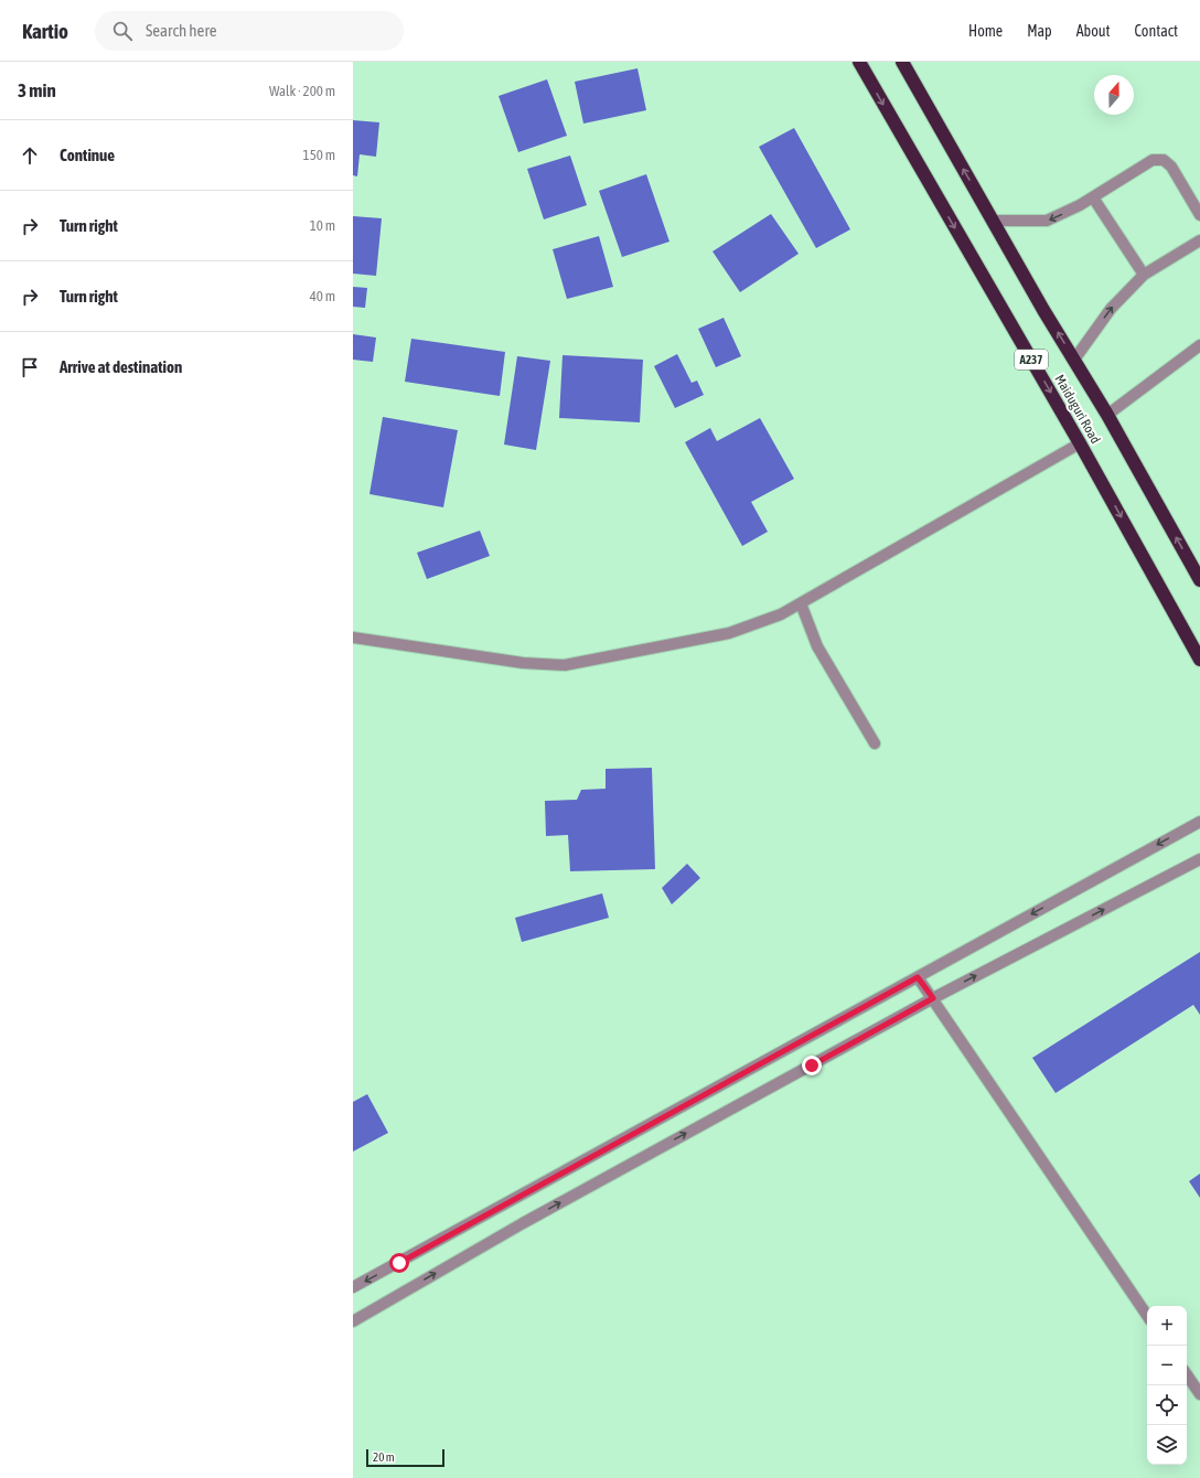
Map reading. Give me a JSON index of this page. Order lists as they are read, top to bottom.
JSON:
{
  "streets": {
    "highway": ["A237", "Maiduguri Road"]
  },
  "scale_bar": "20 m",
  "north": "top",
  "page": {
    "header": "Kartio",
    "search": "Search here",
    "nav": [
      "Home",
      "Map",
      "About",
      "Contact"
    ],
    "heading": ["3 min", "Walk · 200 m"],
    "list": [
      ["Continue", "150 m"],
      ["Turn right", "10 m"],
      ["Turn right", "40 m"],
      "Arrive at destination"
    ],
    "map_buttons": ["+", "−"],
    "scale": "20 m"
  }
}
